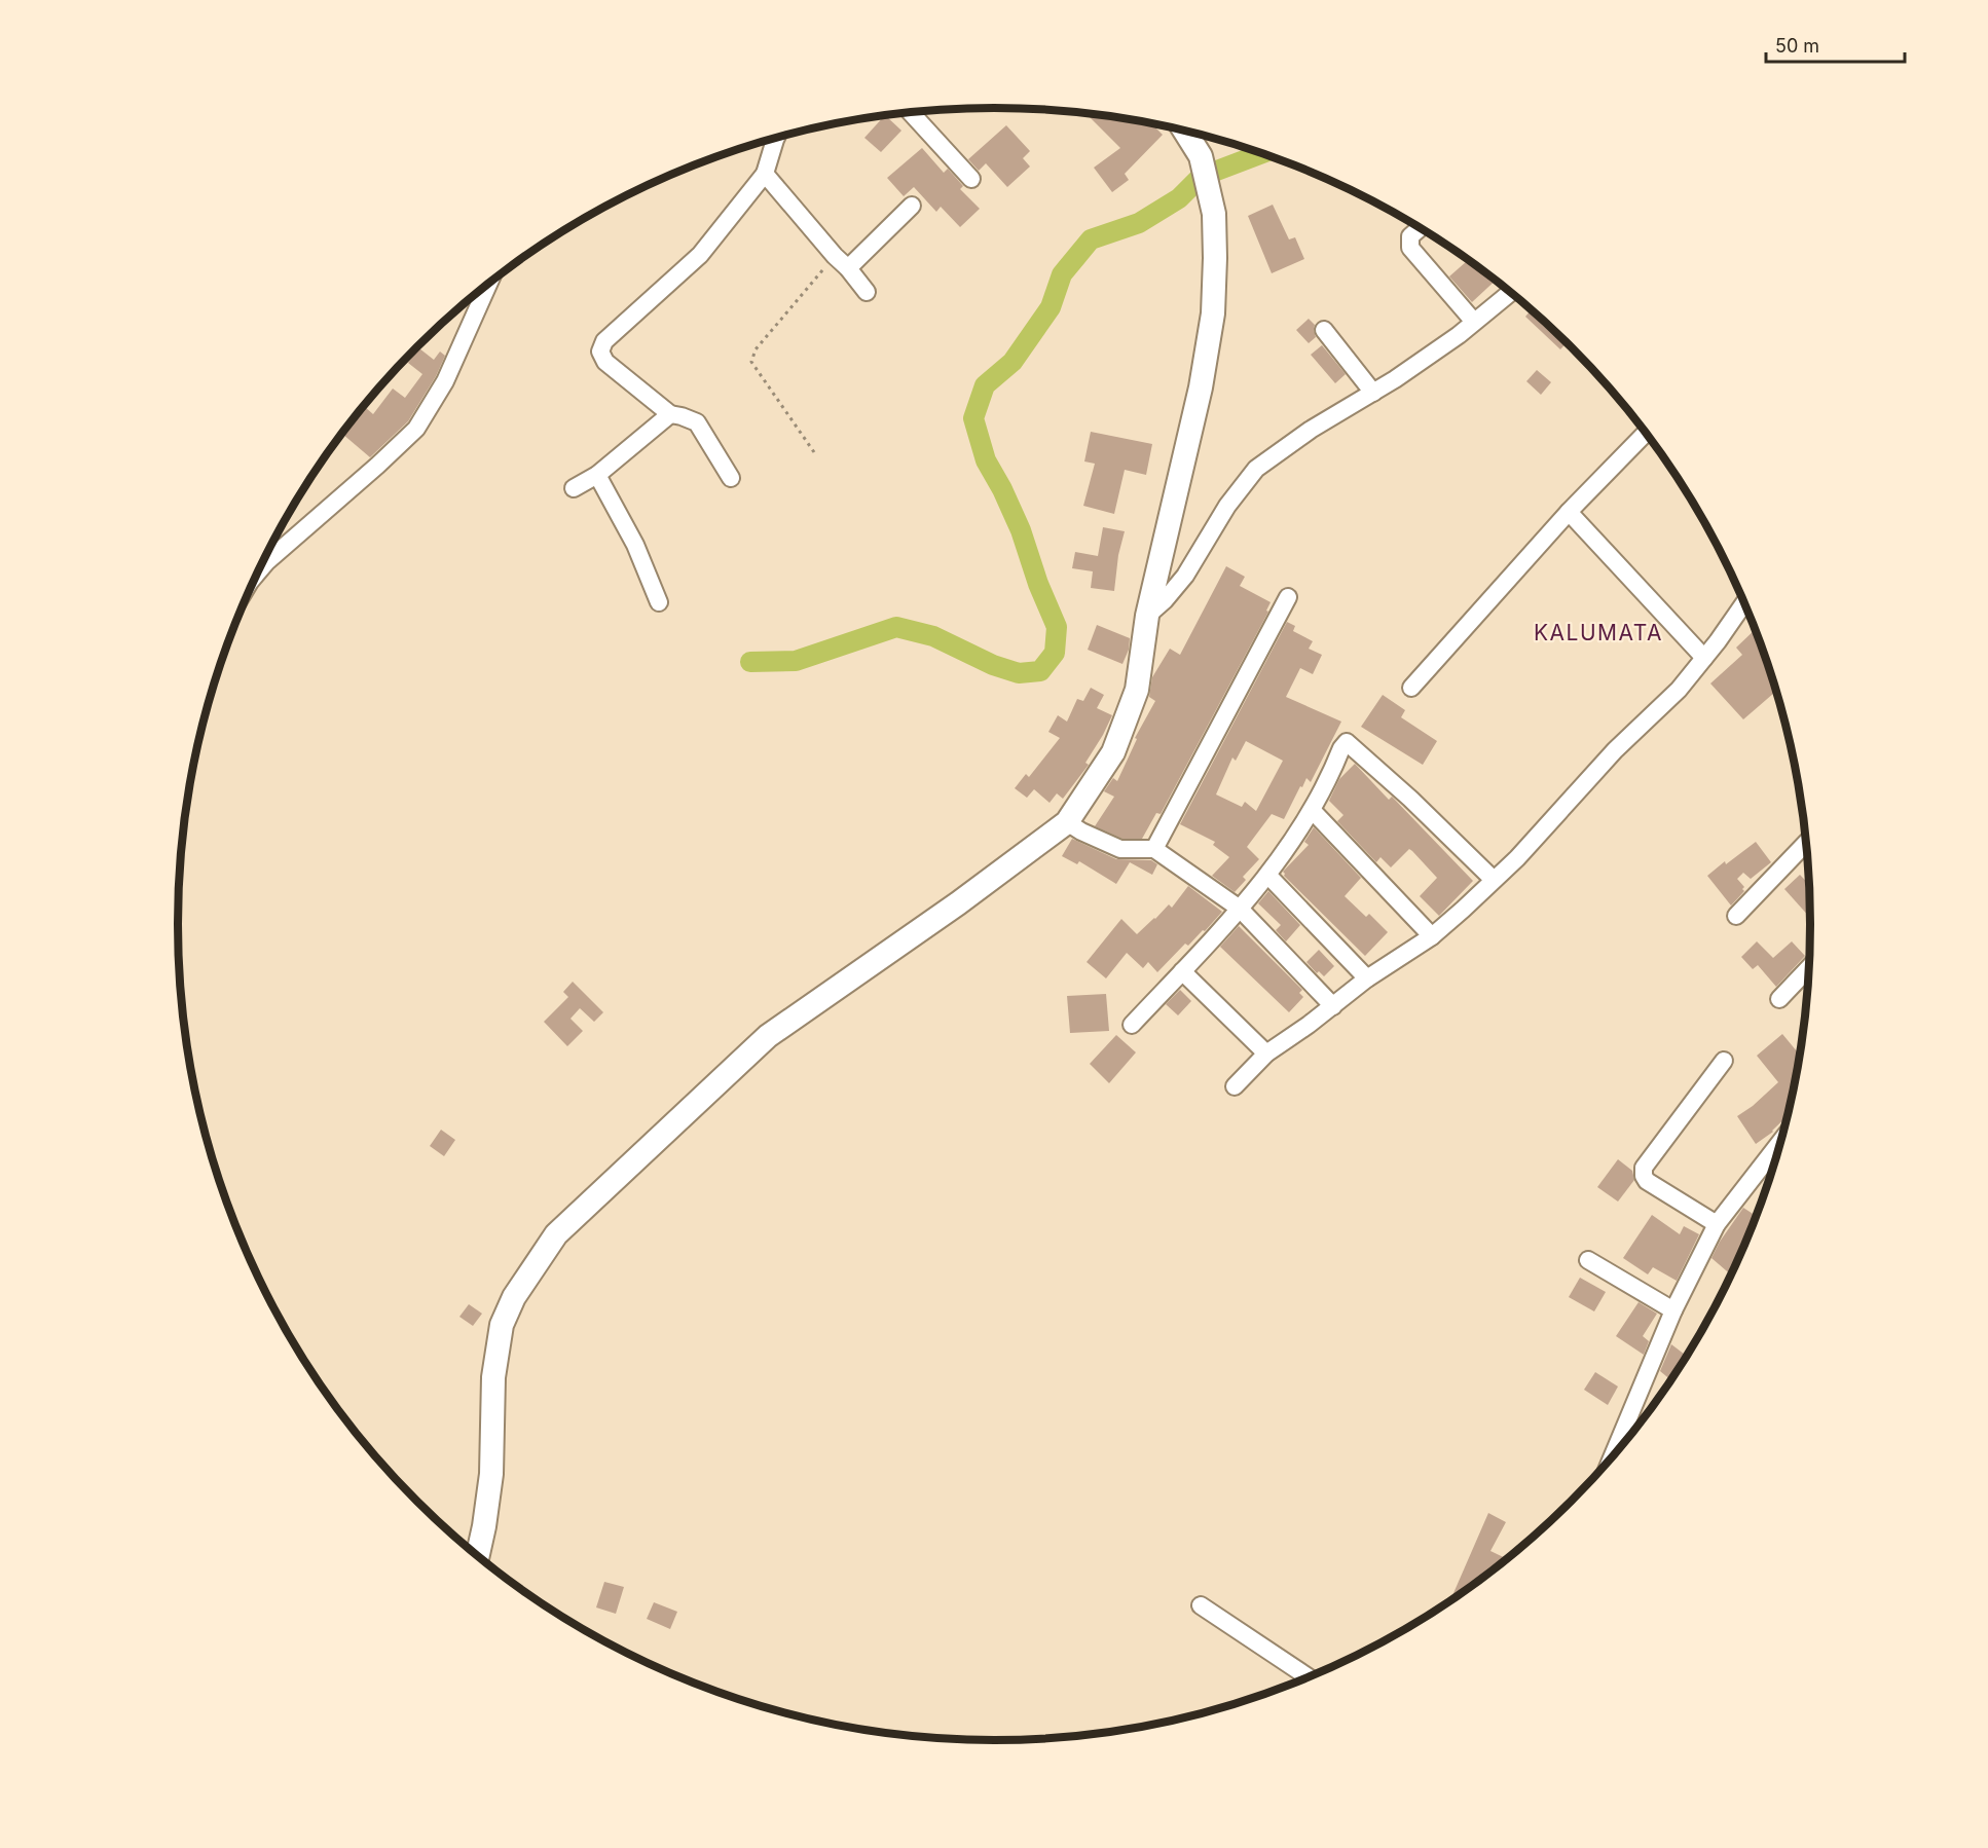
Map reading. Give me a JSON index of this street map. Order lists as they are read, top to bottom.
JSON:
{
  "districts": ["KALUMATA"],
  "scale_bar": "50 m"
}
